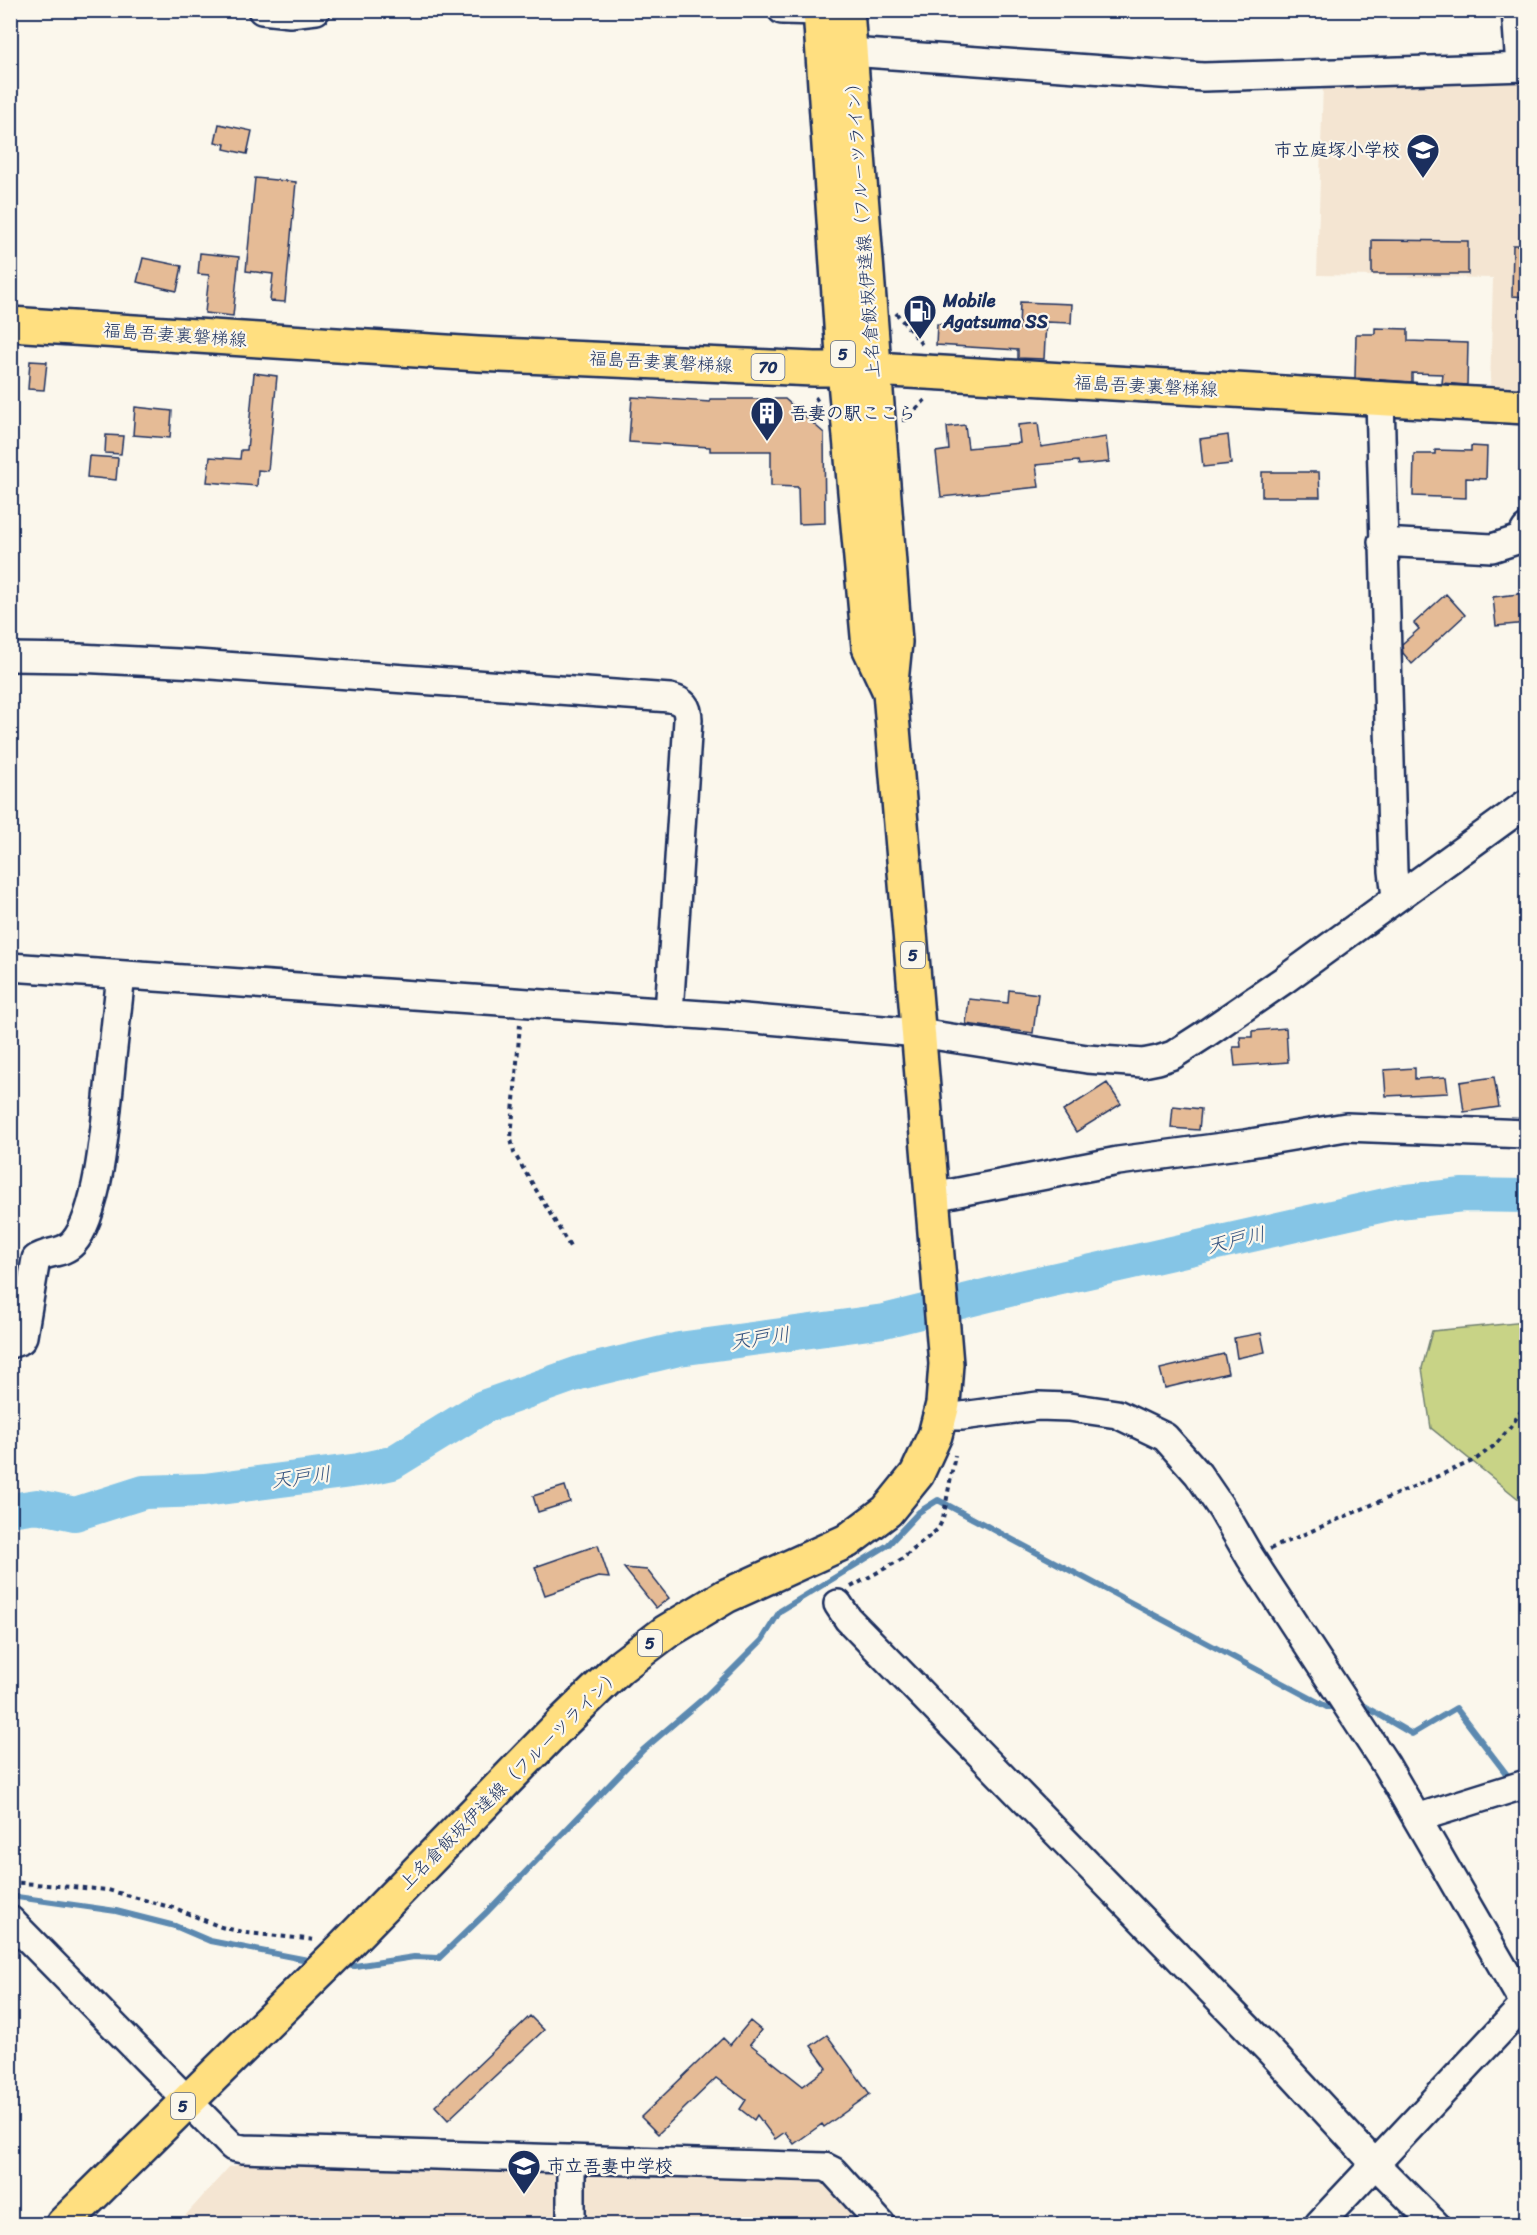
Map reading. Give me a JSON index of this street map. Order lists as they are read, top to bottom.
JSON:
{
  "streets": {
    "main road": [
      "上名倉飯坂伊達線（フルーツライン）",
      "福島吾妻裏磐梯線",
      "5",
      "70"
    ]
  },
  "crossings": [
    ["上名倉飯坂伊達線（フルーツライン）", "福島吾妻裏磐梯線"]
  ],
  "water": ["天戸川"],
  "places": {
    "school or university": ["市立庭塚小学校", "市立吾妻中学校"],
    "fuel station": ["Mobile Agatsuma SS"],
    "building": ["吾妻の駅ここら"]
  }
}
